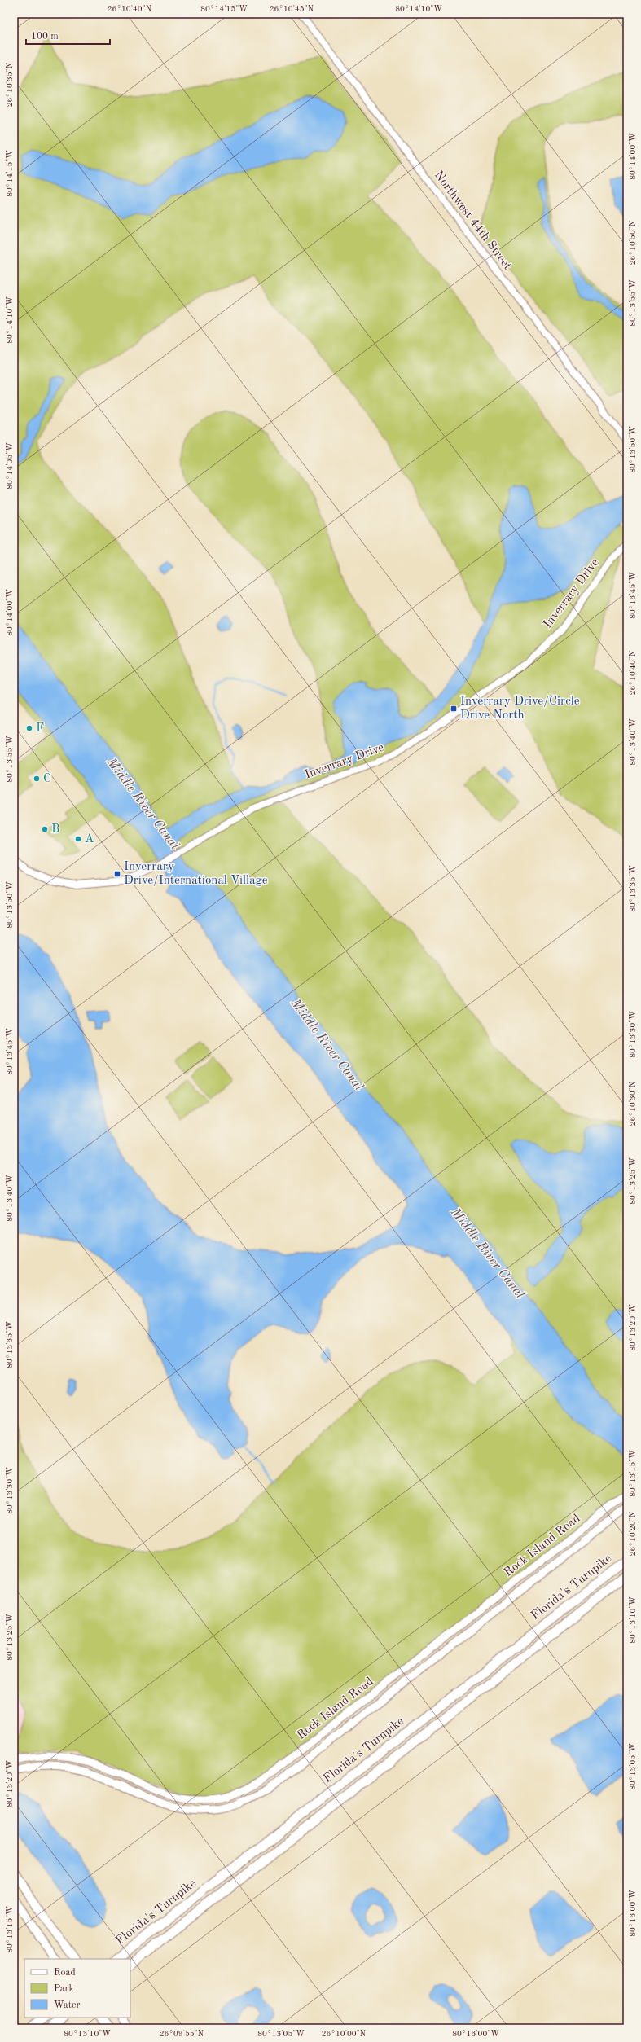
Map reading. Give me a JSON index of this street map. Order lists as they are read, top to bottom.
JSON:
{
  "streets": {
    "highway": ["Florida's Turnpike"],
    "main road": ["Rock Island Road"],
    "street": ["Northwest 44th Street", "Inverrary Drive"]
  },
  "water": ["Middle River Canal"],
  "places": {
    "transit": ["Inverrary Drive/Circle Drive North", "Inverrary Drive/International Village"],
    "other": [
      "F",
      "C",
      "B",
      "A"
    ]
  },
  "legend": ["Road", "Park", "Water"],
  "scale_bar": "100 m",
  "coordinates": [
    "26°10'40\"N",
    "80°14'15\"W",
    "26°10'45\"N",
    "80°14'10\"W",
    "26°10'35\"N",
    "80°14'00\"W",
    "26°10'50\"N",
    "80°13'55\"W",
    "80°13'50\"W",
    "80°14'05\"W",
    "80°13'45\"W",
    "80°13'40\"W",
    "80°13'35\"W",
    "80°13'30\"W",
    "26°10'30\"N",
    "80°13'25\"W",
    "80°13'20\"W",
    "80°13'15\"W",
    "26°10'20\"N",
    "80°13'10\"W",
    "80°13'05\"W",
    "80°13'00\"W",
    "26°09'55\"N",
    "26°10'00\"N"
  ]
}
